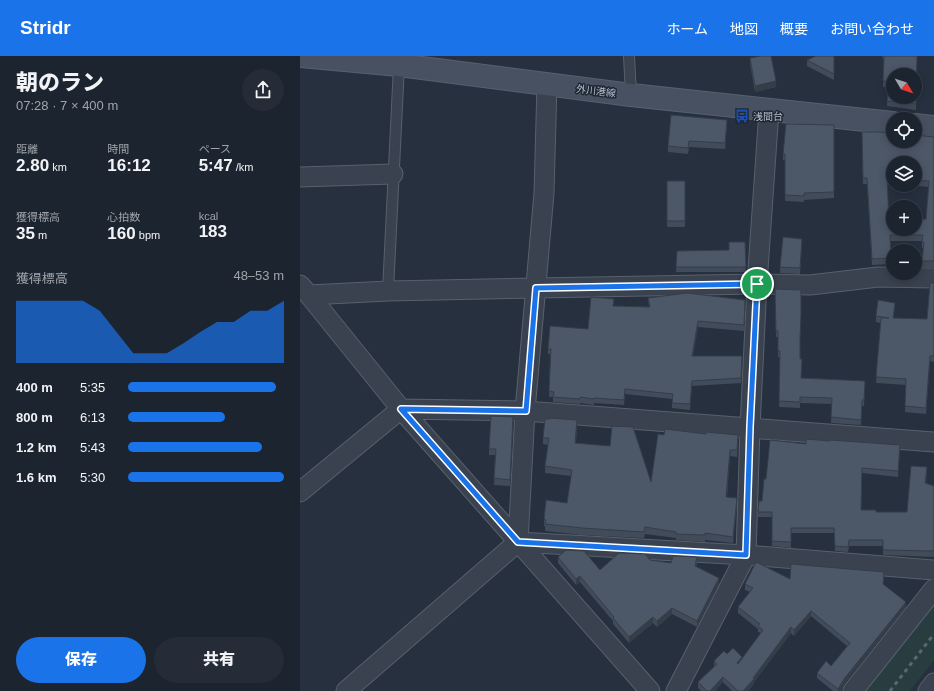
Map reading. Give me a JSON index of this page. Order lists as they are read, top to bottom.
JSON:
{
  "streets": {
    "main road": ["外川港線"]
  },
  "places": {
    "bus stop": ["浅間台"]
  },
  "north": "bottom right",
  "page": {
    "header": "Stridr",
    "nav": [
      "ホーム",
      "地図",
      "概要",
      "お問い合わせ"
    ],
    "heading": ["朝のラン", "07:28 · 7 × 400 m"],
    "map_buttons": ["+", "−"],
    "stats": [
      ["距離", "2.80 km"],
      ["時間", "16:12"],
      ["ペース", "5:47 /km"],
      ["獲得標高", "35 m"],
      ["心拍数", "160 bpm"],
      ["kcal", "183"]
    ],
    "chart": ["獲得標高", "48–53 m"],
    "list": [
      {
        "name": "400 m",
        "note": "5:35"
      },
      {
        "name": "800 m",
        "note": "6:13"
      },
      {
        "name": "1.2 km",
        "note": "5:43"
      },
      {
        "name": "1.6 km",
        "note": "5:30"
      }
    ],
    "buttons": ["保存", "共有"]
  }
}
